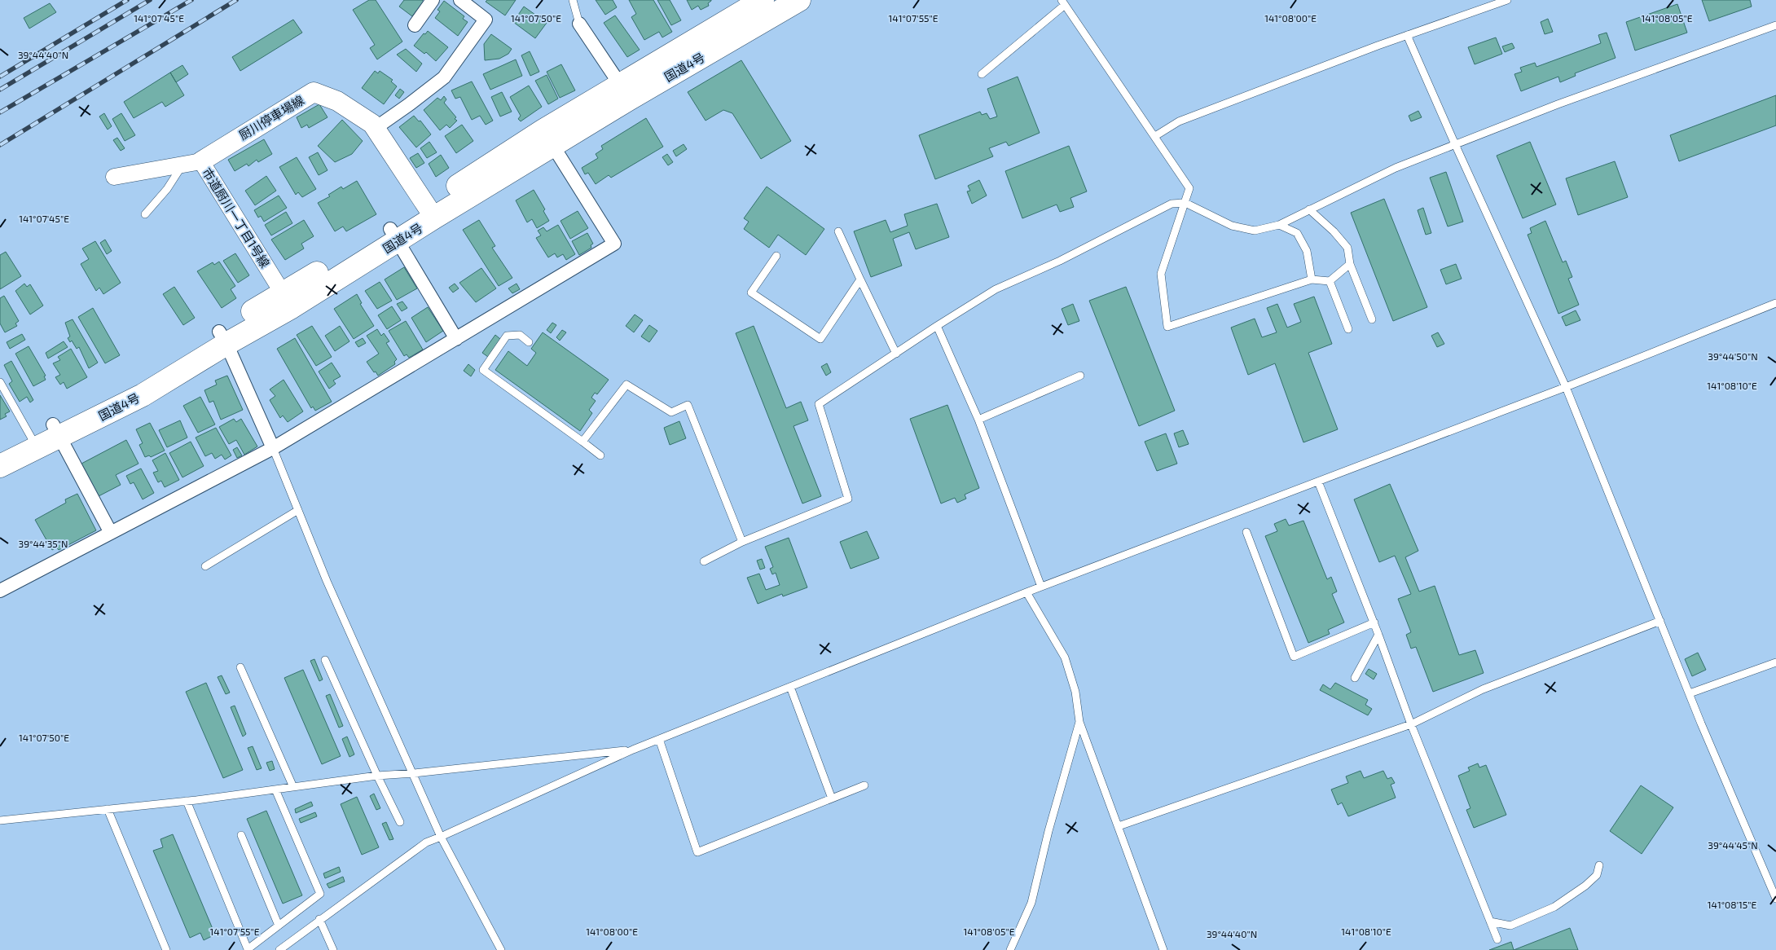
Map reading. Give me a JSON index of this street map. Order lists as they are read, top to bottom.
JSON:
{
  "streets": {
    "highway": ["国道4号"],
    "main road": ["厨川停車場線"],
    "street": ["市道厨川一丁目1号線"]
  },
  "crossings": [
    ["国道4号", "厨川停車場線"],
    ["国道4号", "市道厨川一丁目1号線"],
    ["厨川停車場線", "市道厨川一丁目1号線"]
  ],
  "coordinates": [
    "141°07'45\"E",
    "141°07'50\"E",
    "141°07'55\"E",
    "141°08'00\"E",
    "141°08'05\"E",
    "39°44'40\"N",
    "39°44'50\"N",
    "141°08'10\"E",
    "39°44'35\"N",
    "39°44'45\"N",
    "141°08'15\"E"
  ]
}
